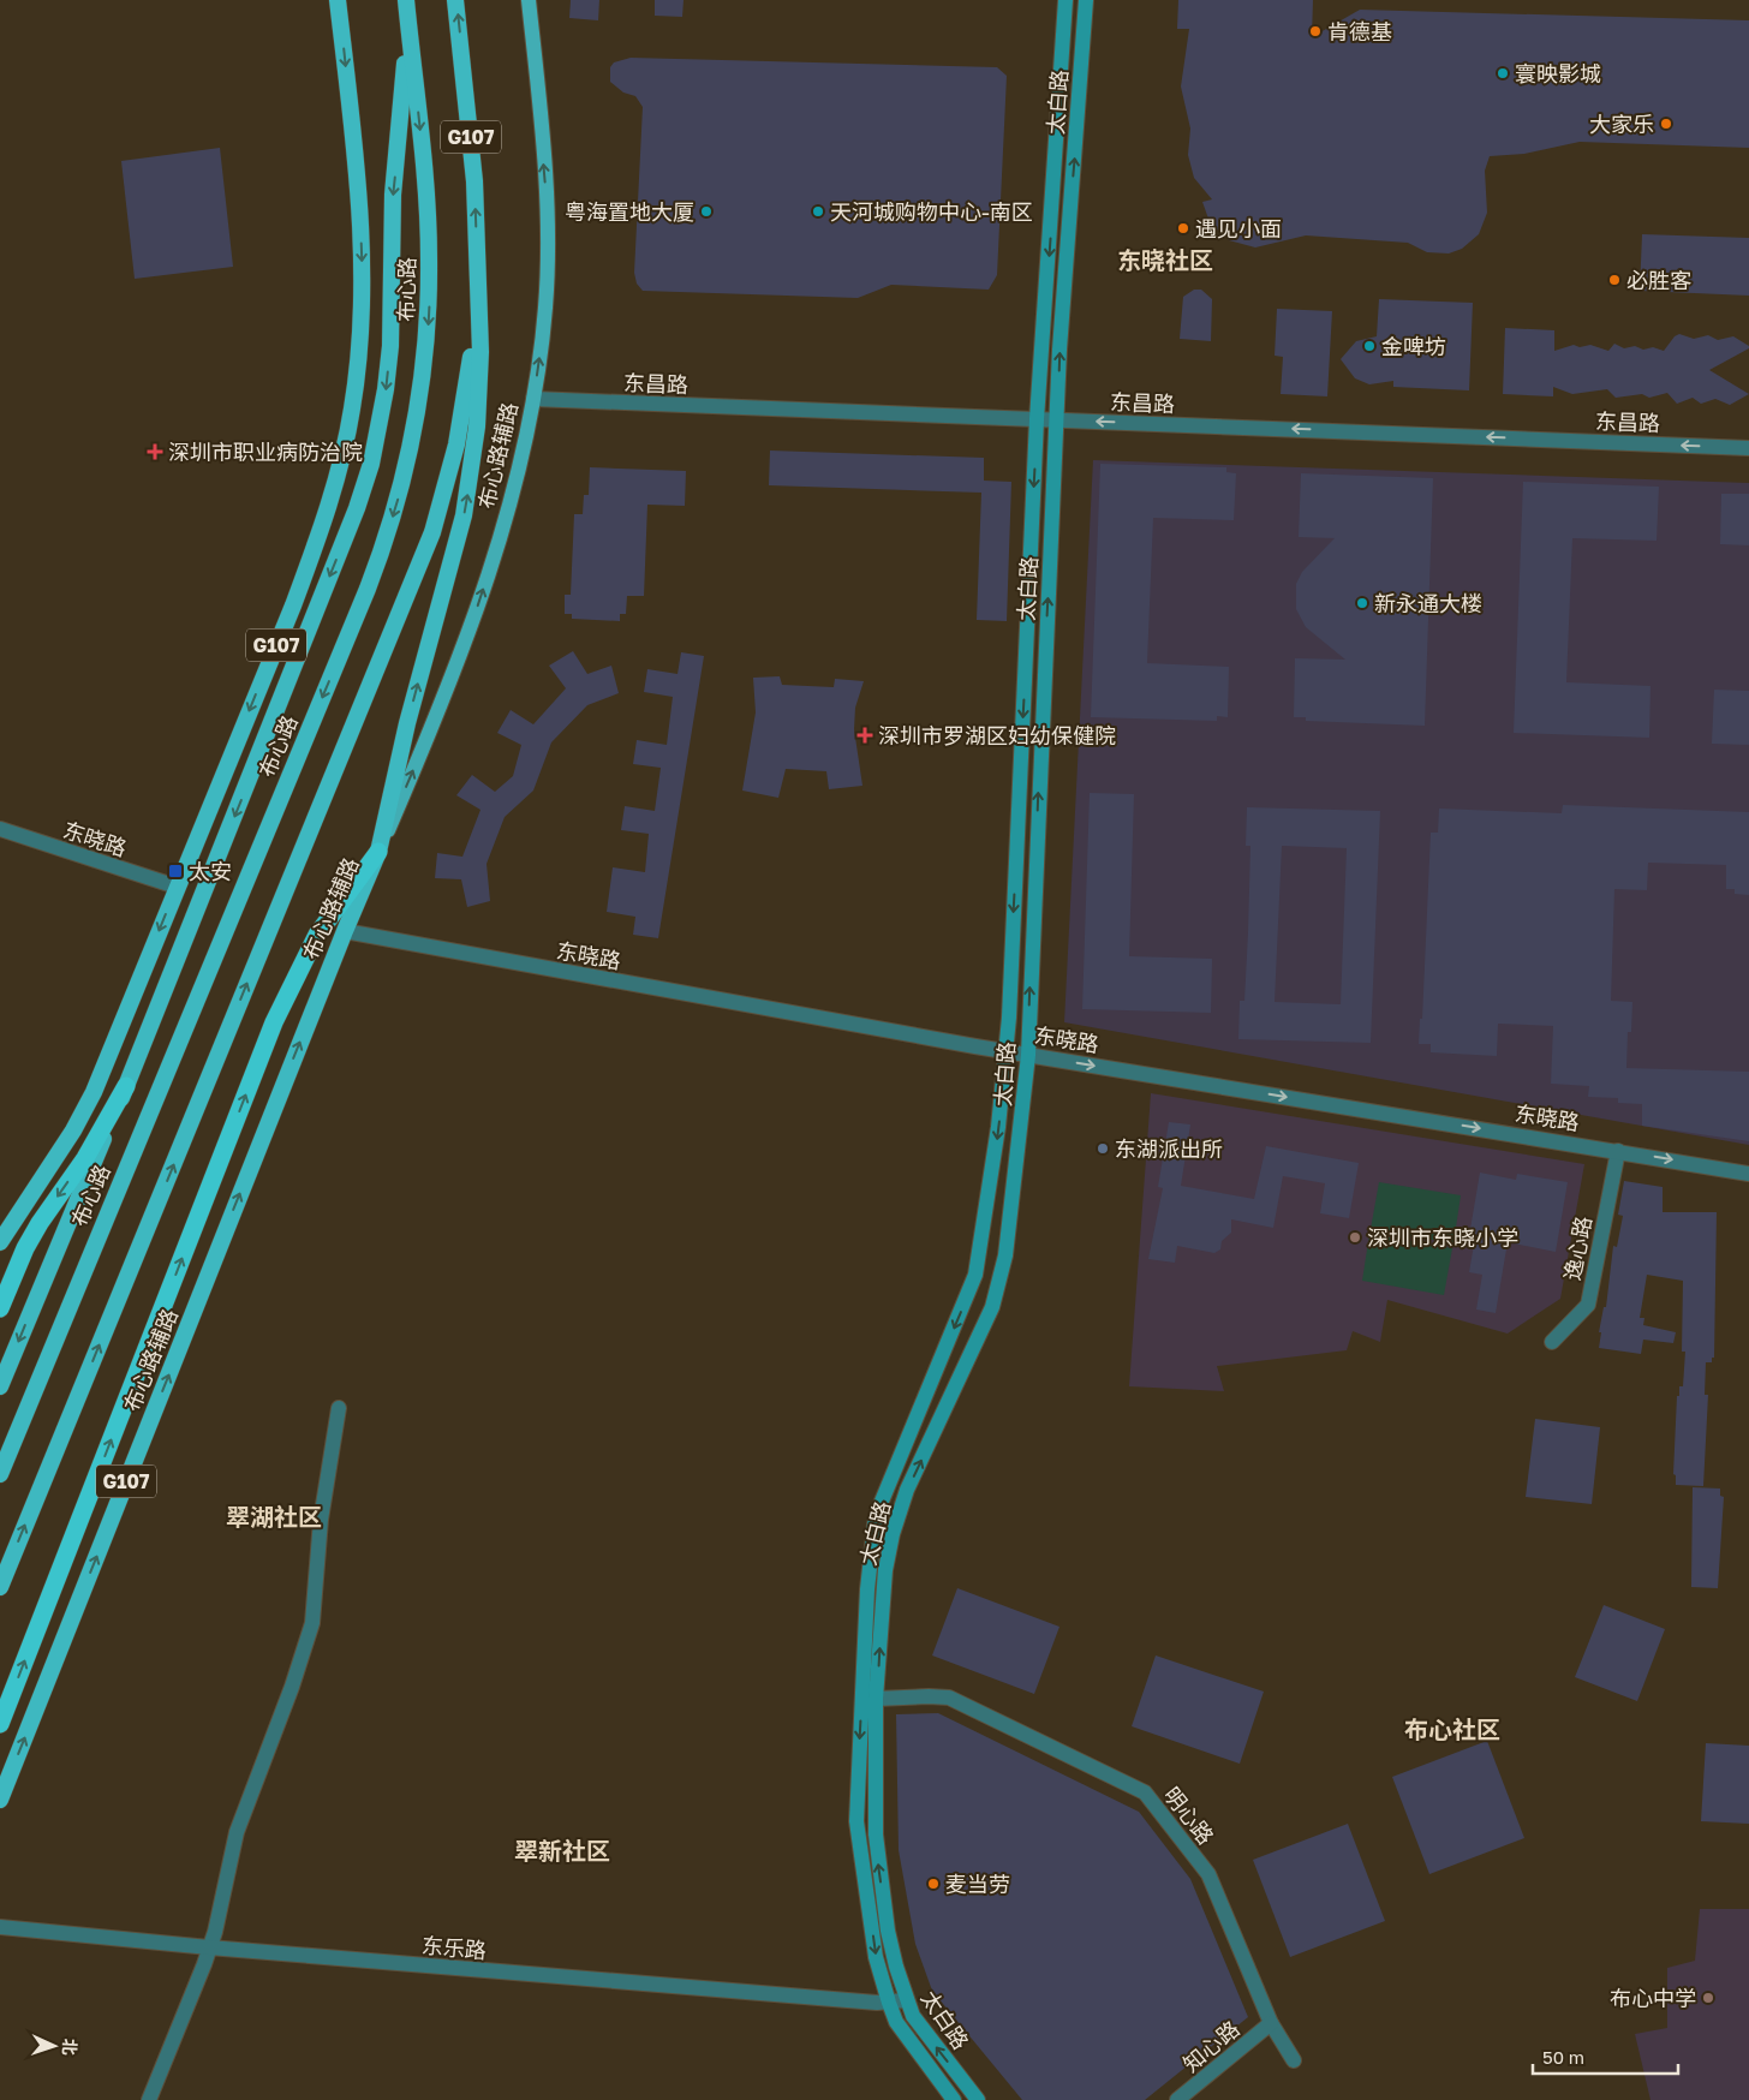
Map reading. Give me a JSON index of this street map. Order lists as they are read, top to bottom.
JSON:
{
  "streets": {
    "highway": ["G107", "布心路", "布心路辅路"],
    "main road": ["太白路"],
    "street": [
      "东昌路",
      "东晓路",
      "逸心路",
      "明心路",
      "东乐路",
      "知心路"
    ]
  },
  "crossings": [
    ["太白路", "东昌路"],
    ["太白路", "东晓路"],
    ["太白路", "明心路"],
    ["太白路", "东乐路"],
    ["G107", "布心路辅路"],
    ["G107", "东晓路"],
    ["东昌路", "布心路辅路"],
    ["布心路辅路", "东晓路"],
    ["东晓路", "逸心路"],
    ["明心路", "知心路"]
  ],
  "one_way": ["东昌路", "布心路辅路", "东晓路"],
  "districts": [
    "东晓社区",
    "翠湖社区",
    "布心社区",
    "翠新社区"
  ],
  "places": {
    "other": [
      "肯德基",
      "寰映影城",
      "大家乐",
      "粤海置地大厦",
      "天河城购物中心-南区",
      "遇见小面",
      "必胜客",
      "金啤坊",
      "新永通大楼",
      "东湖派出所",
      "深圳市东晓小学",
      "麦当劳",
      "布心中学"
    ],
    "health": ["深圳市职业病防治院", "深圳市罗湖区妇幼保健院"],
    "transit": ["太安"]
  },
  "scale_bar": "50 m",
  "north": "right"
}
